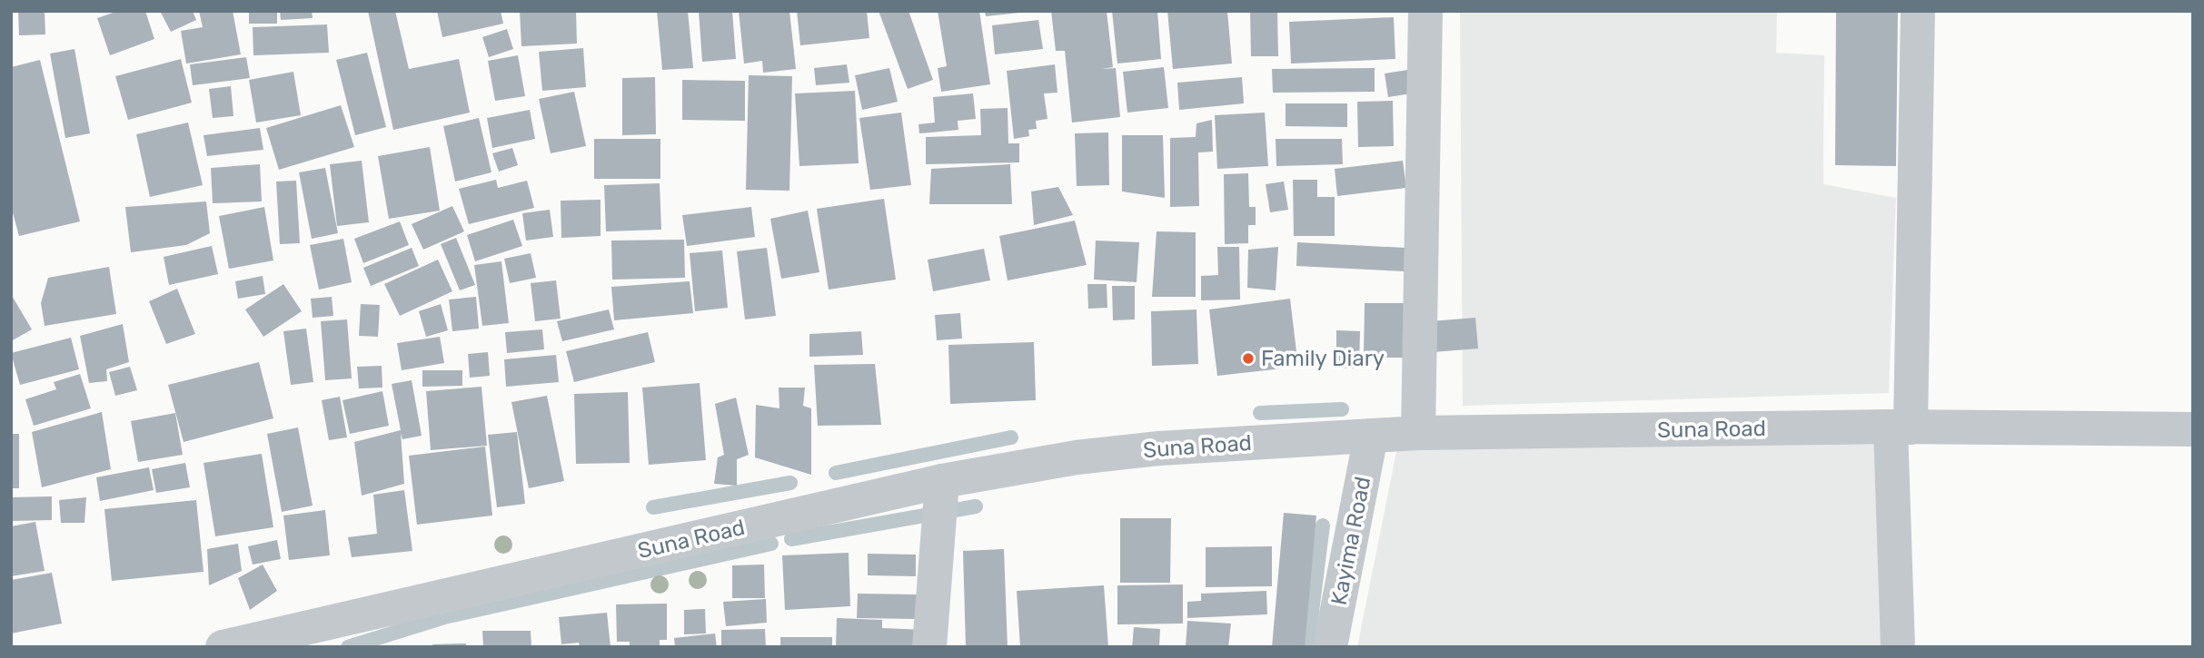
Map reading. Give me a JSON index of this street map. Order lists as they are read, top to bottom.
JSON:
{
  "streets": {
    "street": ["Suna Road", "Kayima Road"]
  },
  "crossings": [
    ["Suna Road", "Kayima Road"]
  ],
  "places": ["Family Diary"]
}
